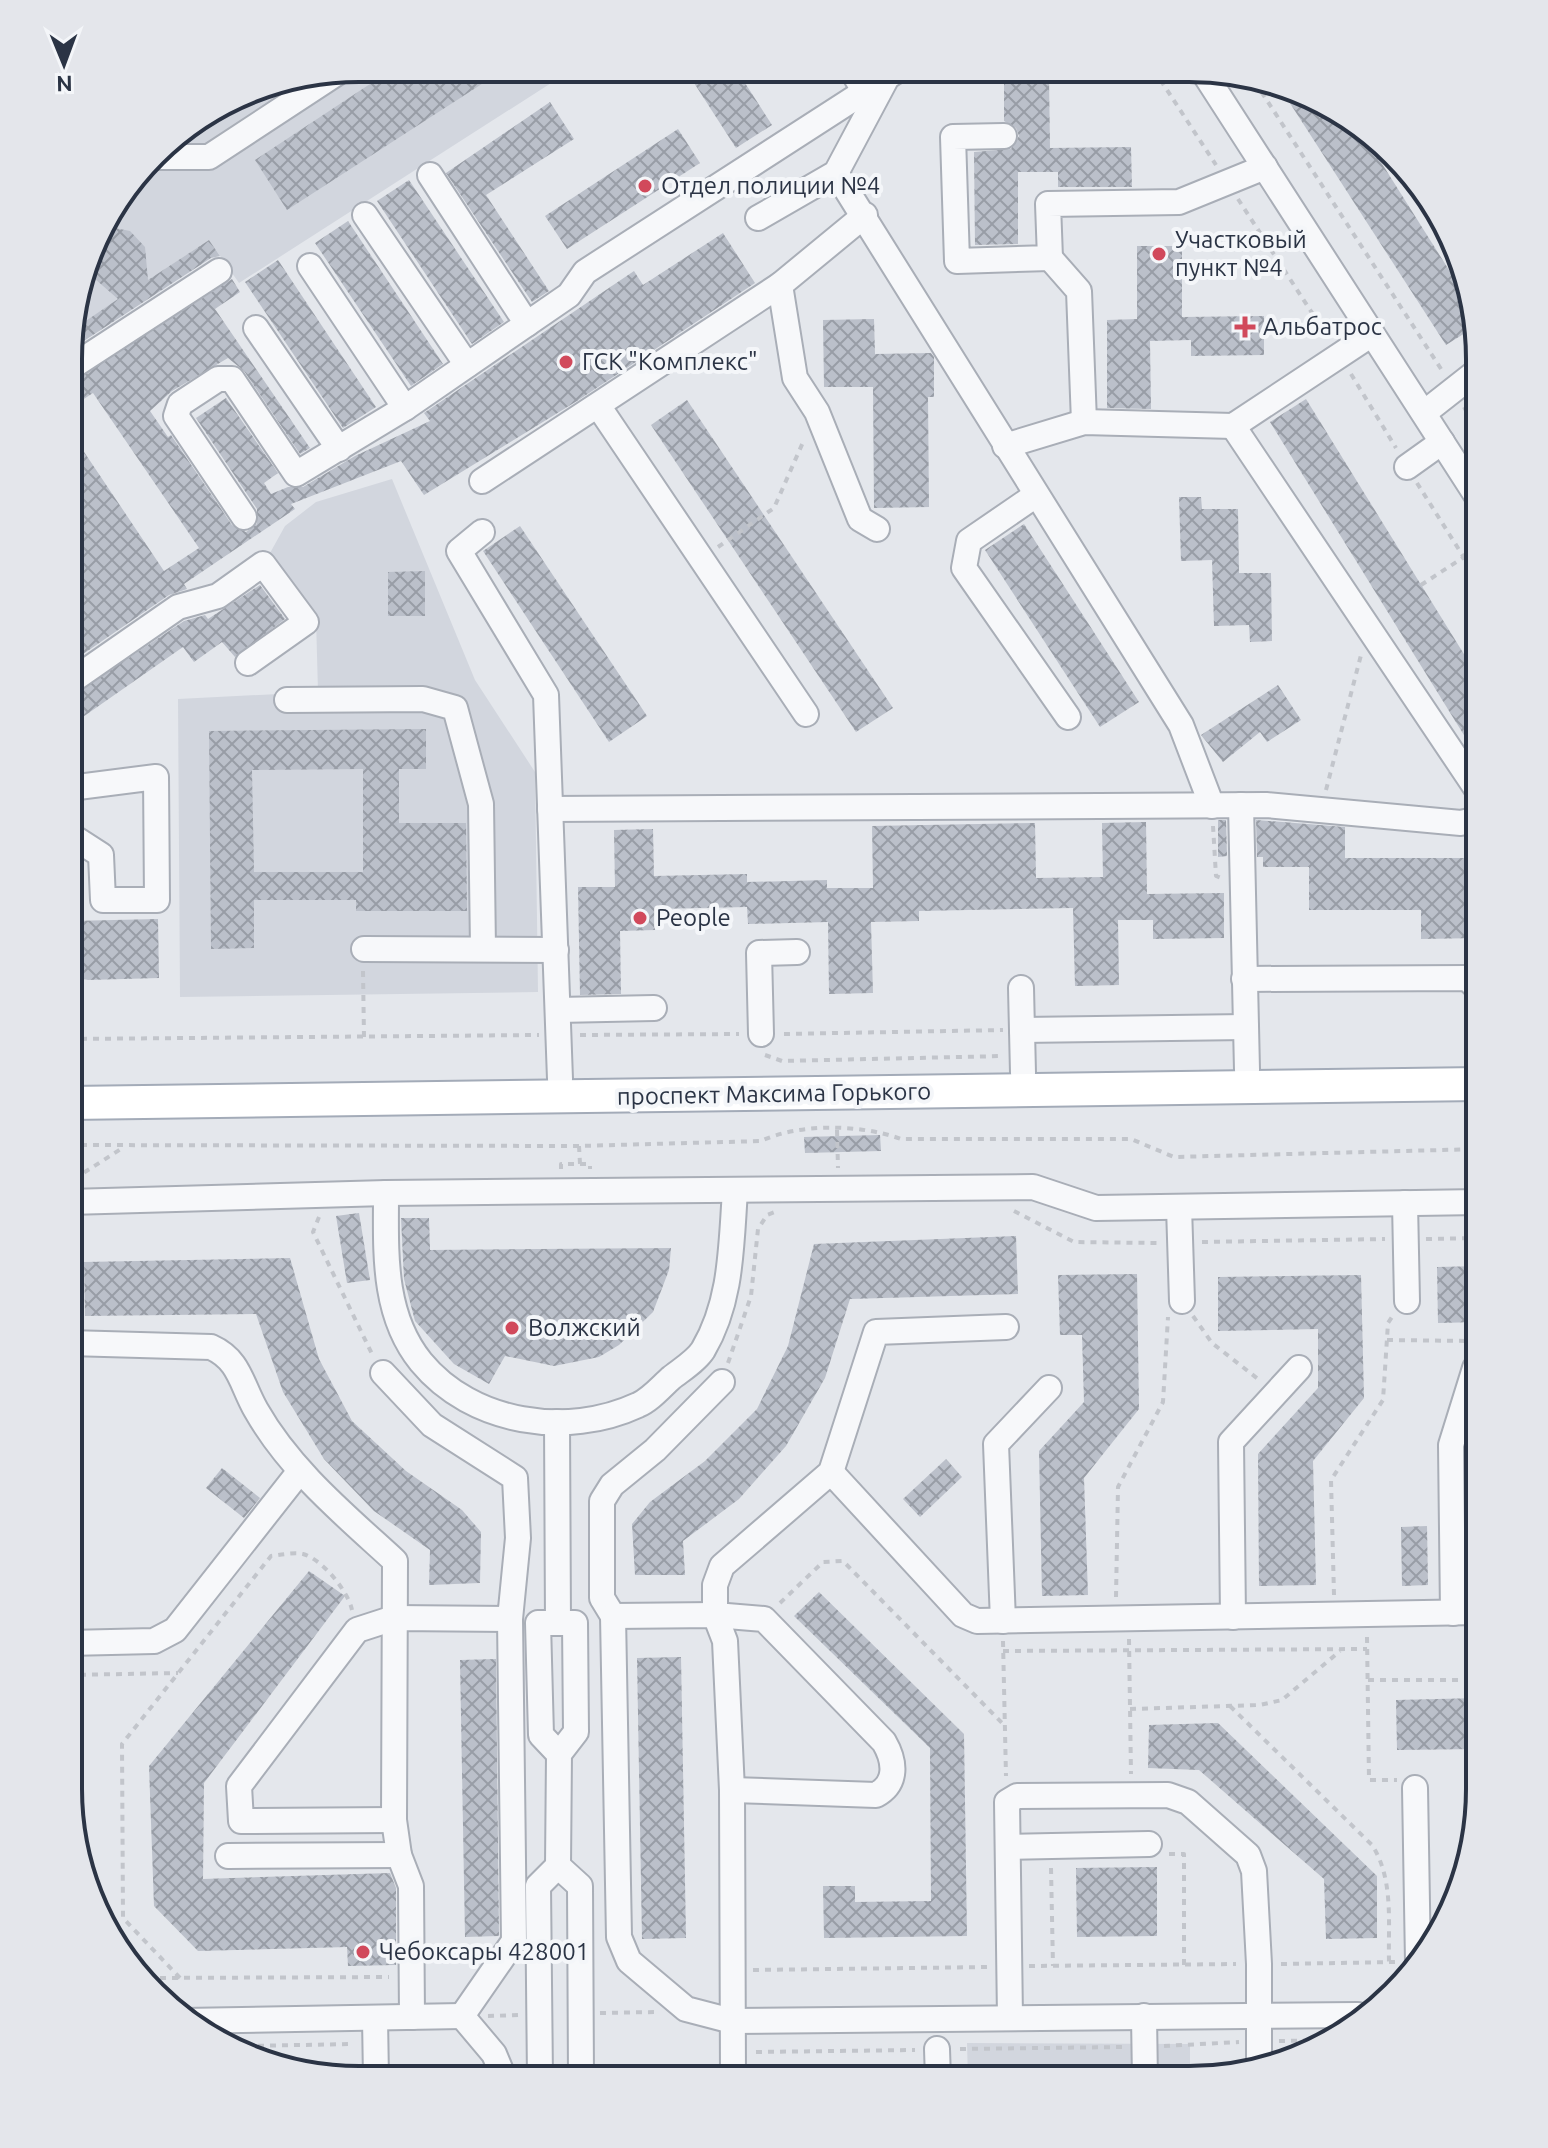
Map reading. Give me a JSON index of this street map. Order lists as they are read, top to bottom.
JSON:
{
  "streets": {
    "main road": ["проспект Максима Горького"]
  },
  "places": {
    "other": [
      "Отдел полиции №4",
      "Участковый пункт №4",
      "ГСК \"Комплекс\"",
      "People",
      "Волжский",
      "Чебоксары 428001"
    ],
    "health": ["Альбатрос"]
  },
  "north": "bottom"
}
